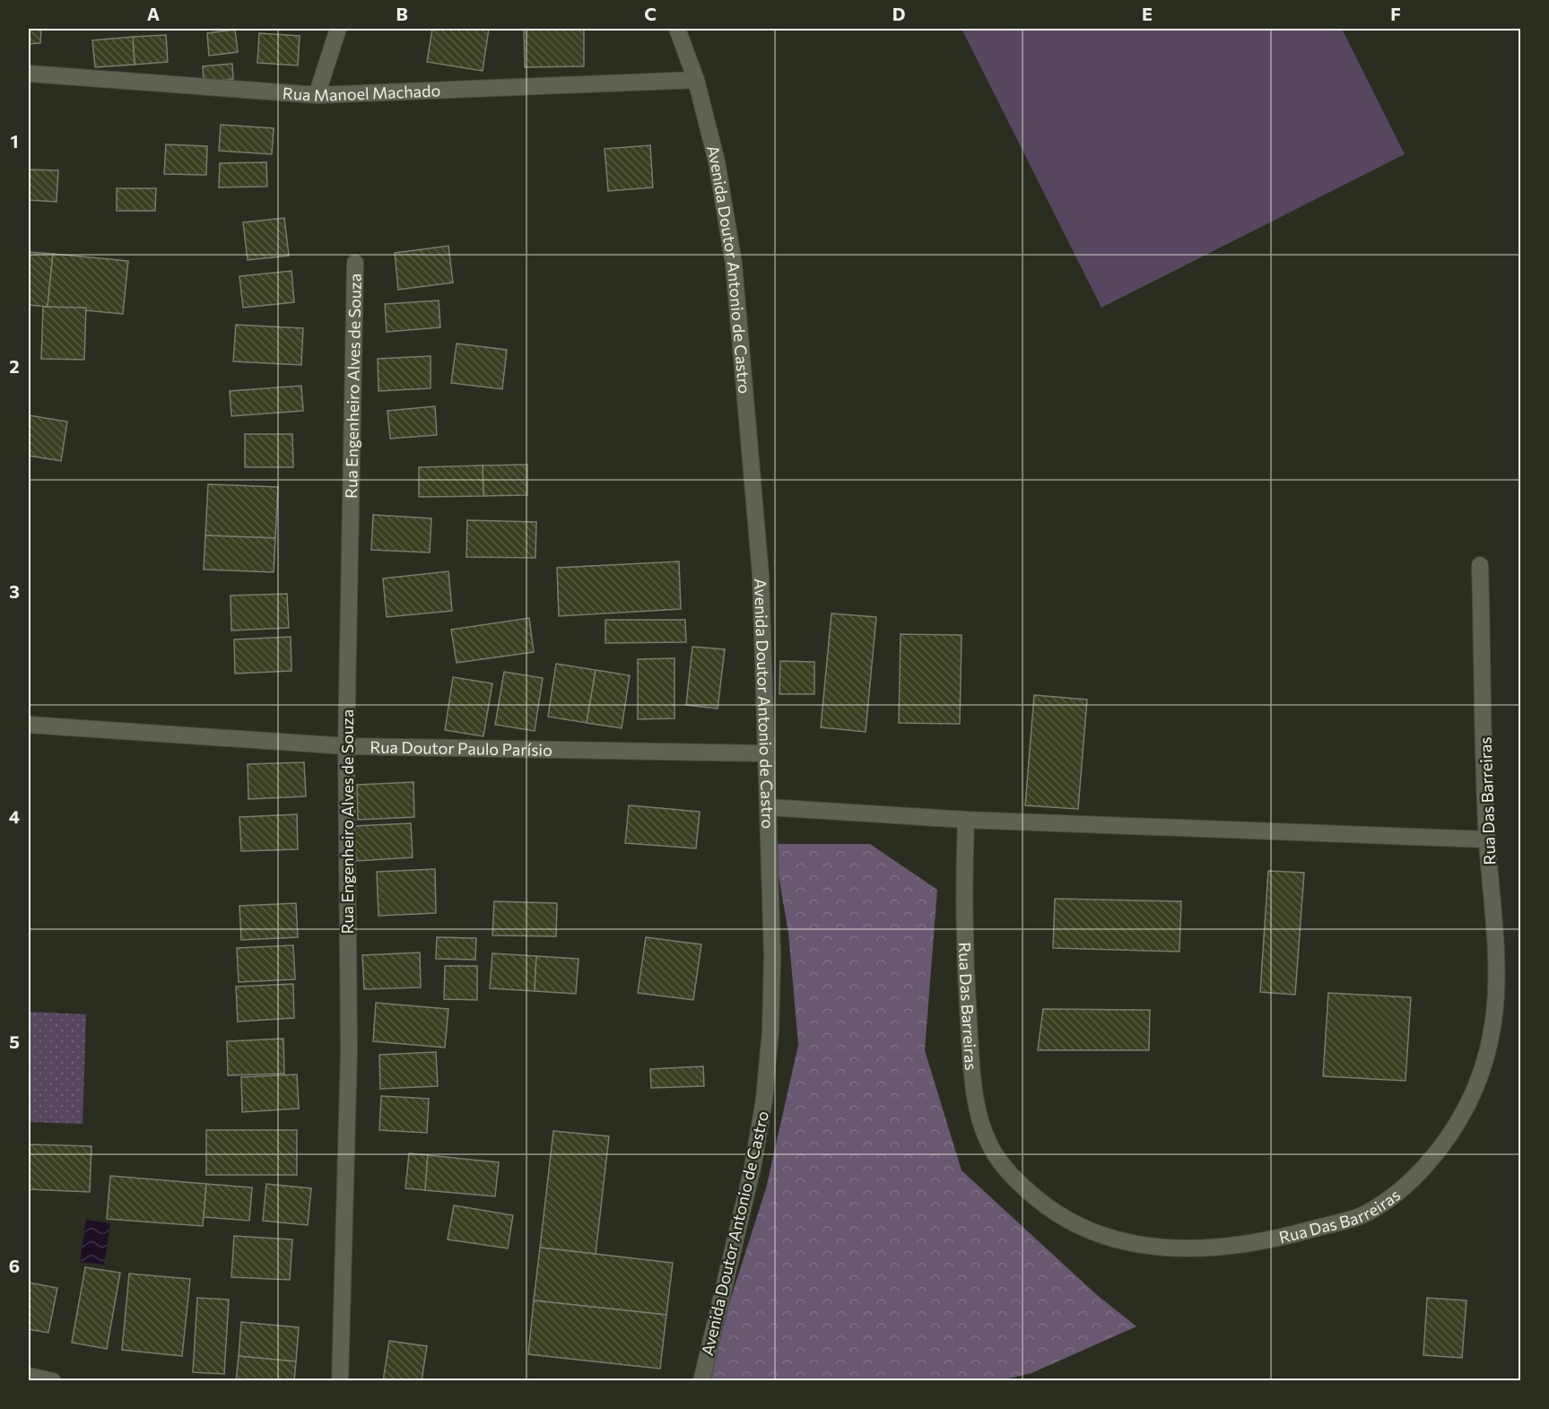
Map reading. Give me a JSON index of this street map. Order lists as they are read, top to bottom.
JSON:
{
  "streets": {
    "street": [
      "Rua Manoel Machado",
      "Avenida Doutor Antonio de Castro",
      "Rua Engenheiro Alves de Souza",
      "Rua Doutor Paulo Parísio",
      "Rua Das Barreiras"
    ]
  },
  "crossings": [
    ["Rua Manoel Machado", "Avenida Doutor Antonio de Castro"],
    ["Avenida Doutor Antonio de Castro", "Rua Doutor Paulo Parísio"],
    ["Rua Engenheiro Alves de Souza", "Rua Doutor Paulo Parísio"]
  ],
  "grid": {
    "columns": [
      "A",
      "B",
      "C",
      "D",
      "E",
      "F"
    ],
    "rows": [
      "1",
      "2",
      "3",
      "4",
      "5",
      "6"
    ]
  }
}
